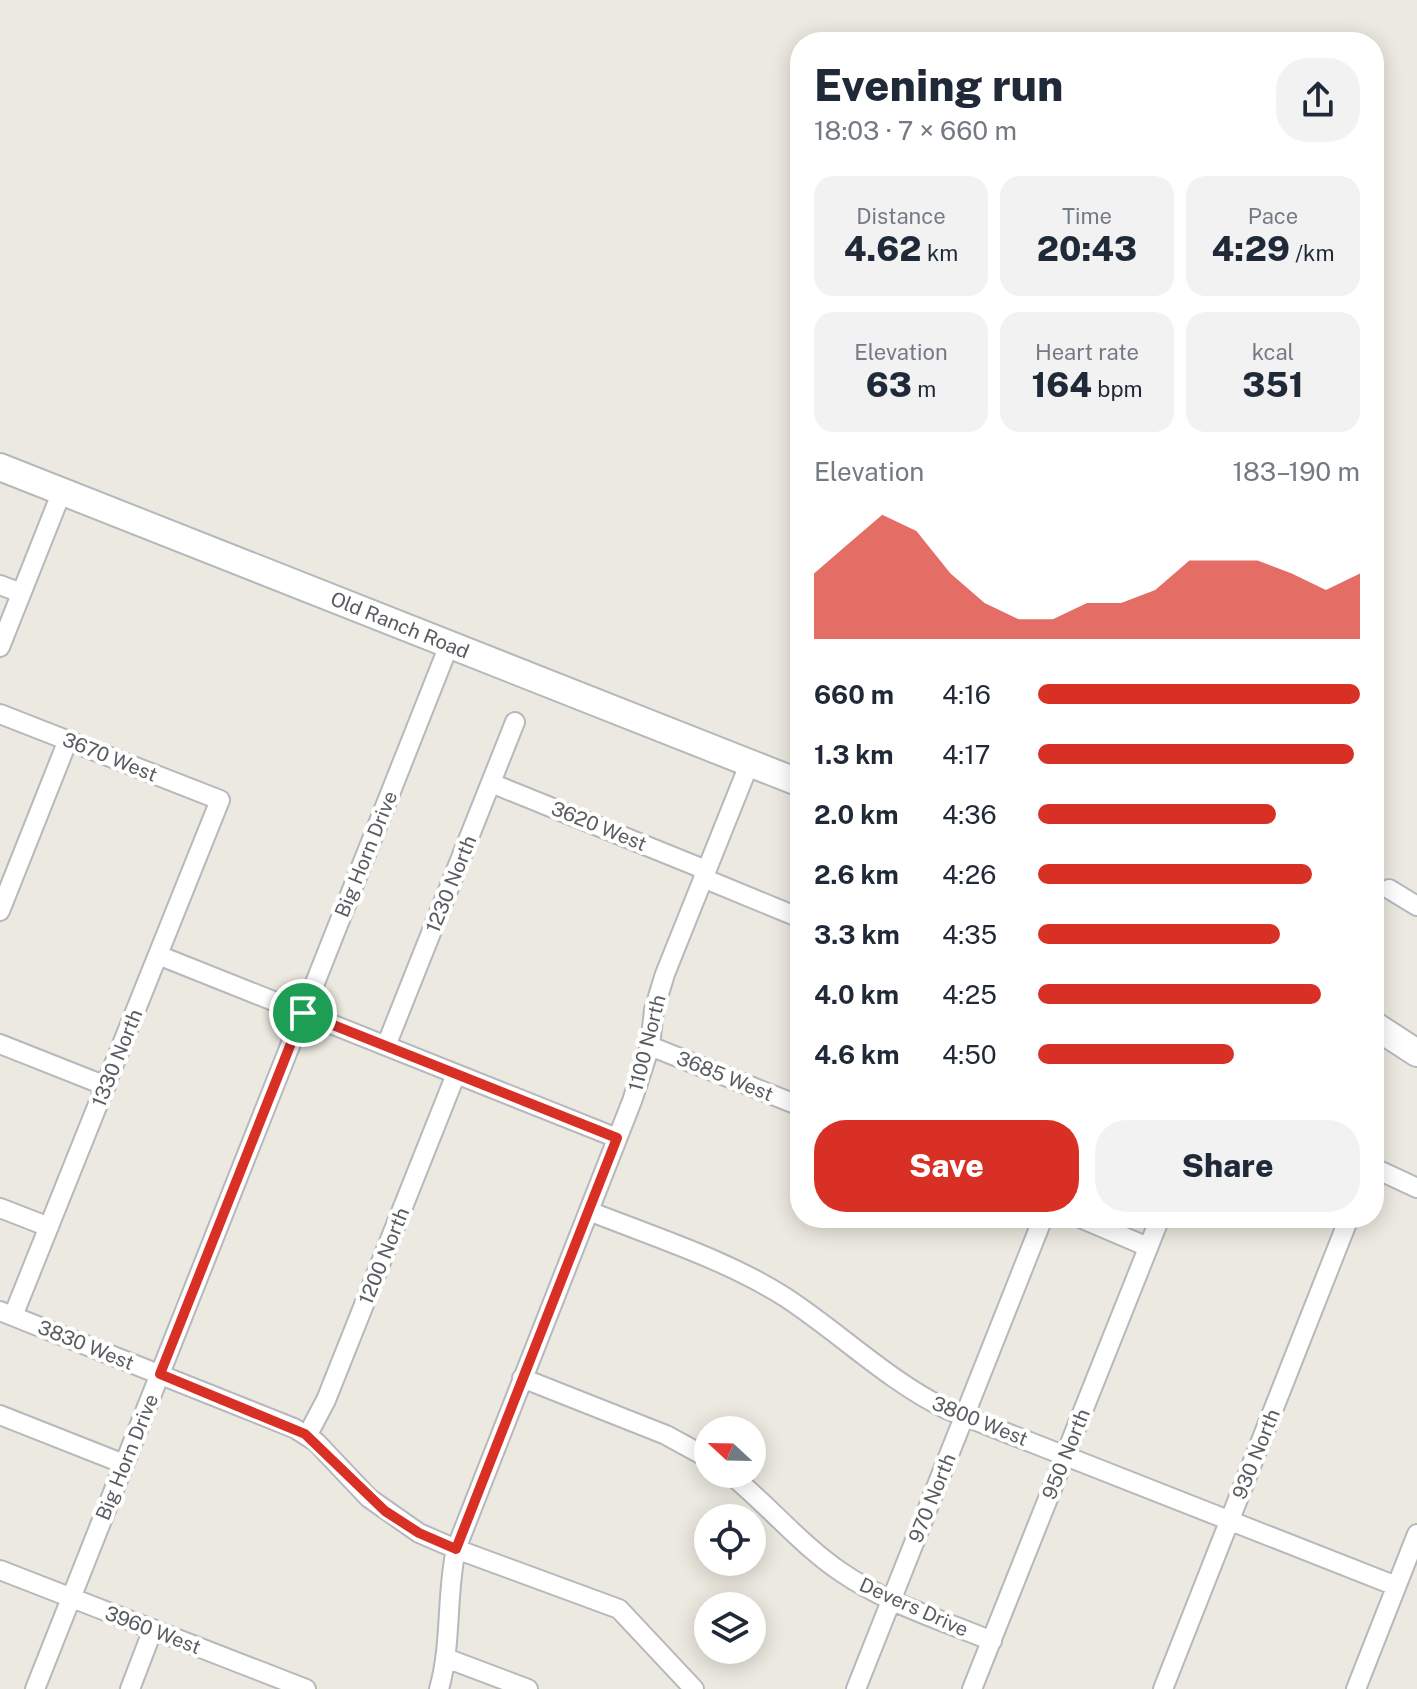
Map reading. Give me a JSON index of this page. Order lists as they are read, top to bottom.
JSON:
{
  "streets": {
    "street": [
      "Old Ranch Road",
      "3670 West",
      "3620 West",
      "Big Horn Drive",
      "1230 North",
      "1100 North",
      "1330 North",
      "3685 West",
      "1200 North",
      "3830 West",
      "3800 West",
      "950 North",
      "930 North",
      "970 North",
      "Devers Drive",
      "3960 West"
    ]
  },
  "crossings": [
    ["Old Ranch Road", "Big Horn Drive"],
    ["Old Ranch Road", "1100 North"],
    ["3670 West", "1330 North"],
    ["3620 West", "1230 North"],
    ["3620 West", "1100 North"],
    ["Big Horn Drive", "3830 West"],
    ["Big Horn Drive", "3960 West"],
    ["1100 North", "3685 West"],
    ["1100 North", "3830 West"],
    ["1100 North", "3800 West"],
    ["1330 North", "3830 West"],
    ["1200 North", "3830 West"],
    ["3800 West", "950 North"],
    ["3800 West", "930 North"],
    ["3800 West", "970 North"],
    ["950 North", "Devers Drive"],
    ["970 North", "Devers Drive"]
  ],
  "north": "left",
  "page": {
    "heading": ["Evening run", "18:03 · 7 × 660 m"],
    "stats": [
      ["Distance", "4.62 km"],
      ["Time", "20:43"],
      ["Pace", "4:29 /km"],
      ["Elevation", "63 m"],
      ["Heart rate", "164 bpm"],
      ["kcal", "351"]
    ],
    "chart": ["Elevation", "183–190 m"],
    "list": [
      {
        "name": "660 m",
        "note": "4:16"
      },
      {
        "name": "1.3 km",
        "note": "4:17"
      },
      {
        "name": "2.0 km",
        "note": "4:36"
      },
      {
        "name": "2.6 km",
        "note": "4:26"
      },
      {
        "name": "3.3 km",
        "note": "4:35"
      },
      {
        "name": "4.0 km",
        "note": "4:25"
      },
      {
        "name": "4.6 km",
        "note": "4:50"
      }
    ],
    "buttons": ["Save", "Share"]
  }
}
